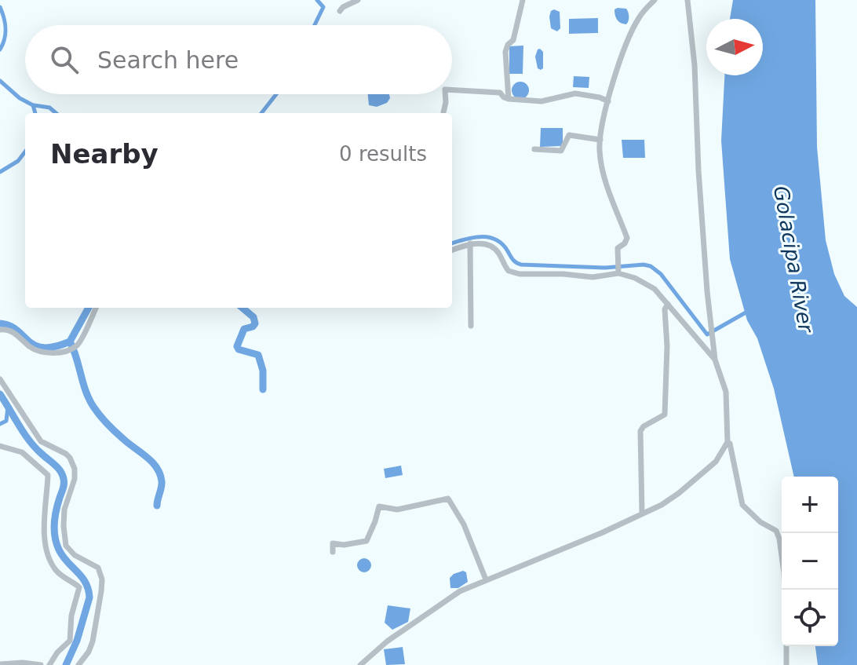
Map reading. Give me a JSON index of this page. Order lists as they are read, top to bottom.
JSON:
{
  "water": ["Golacipa River"],
  "north": "right",
  "page": {
    "search": "Search here",
    "heading": ["Nearby", "0 results"],
    "map_buttons": ["+", "−"]
  }
}
